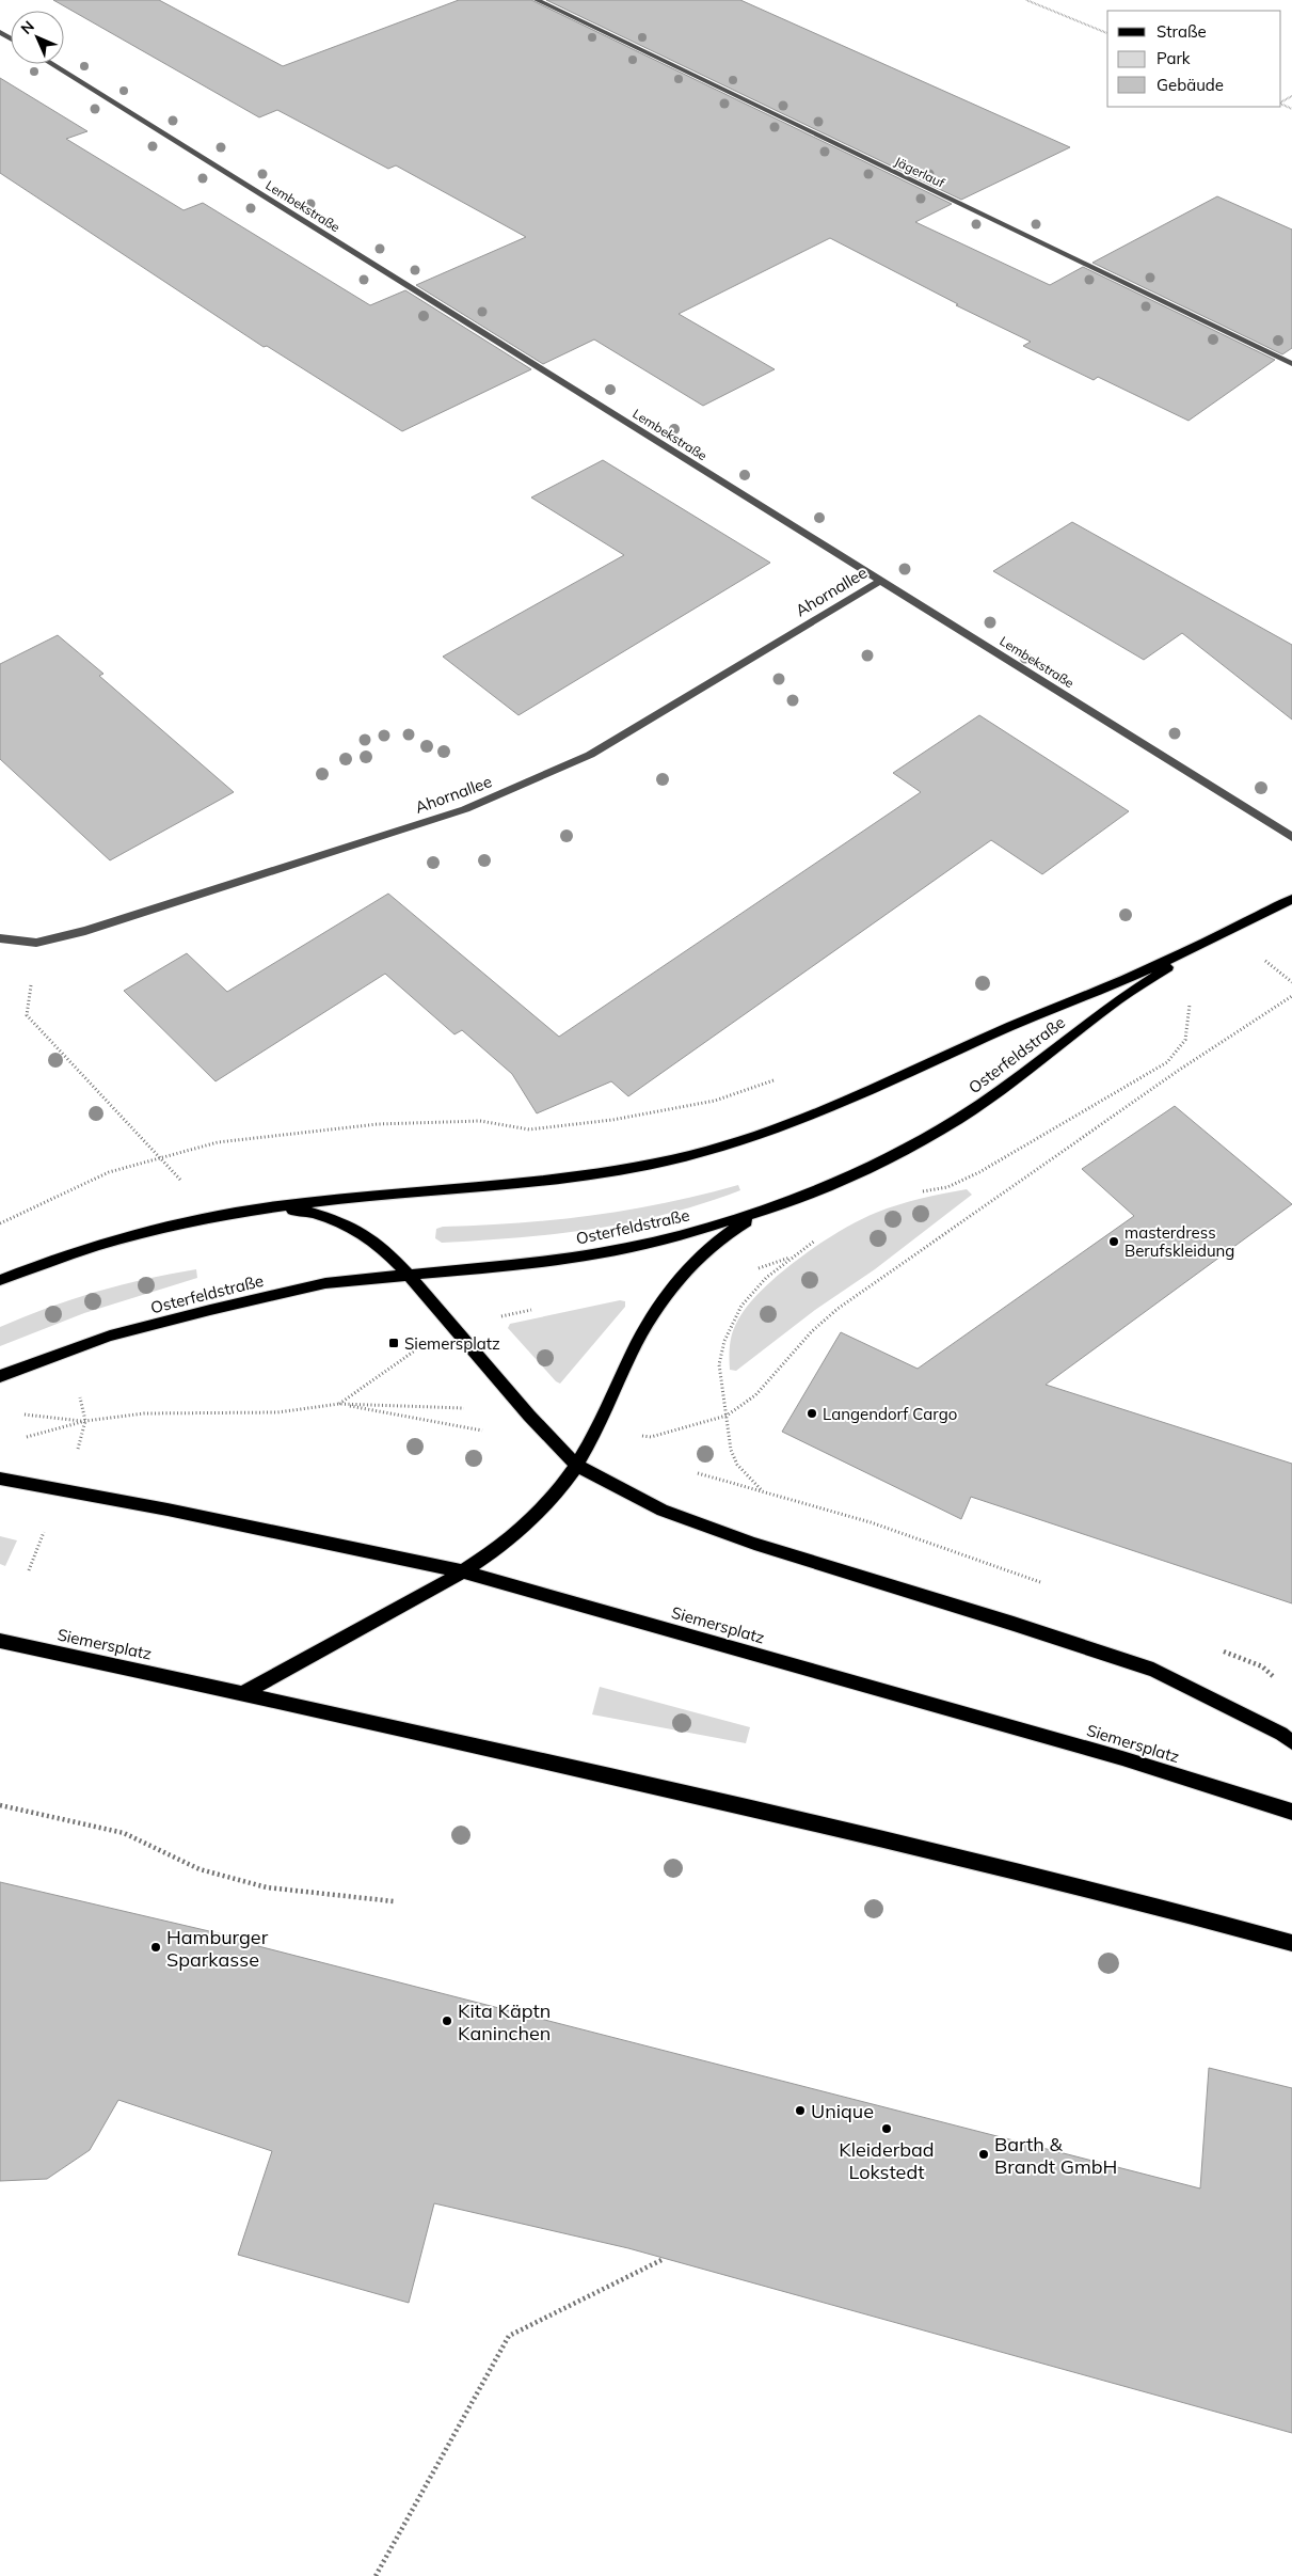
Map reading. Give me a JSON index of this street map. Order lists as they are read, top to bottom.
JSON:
{
  "streets": {
    "main road": ["Osterfeldstraße", "Siemersplatz"],
    "street": ["Jägerlauf", "Lembekstraße", "Ahornallee"]
  },
  "crossings": [
    ["Lembekstraße", "Ahornallee"]
  ],
  "places": {
    "other": [
      "masterdress Berufskleidung",
      "Langendorf Cargo",
      "Hamburger Sparkasse",
      "Kita Käptn Kaninchen",
      "Unique",
      "Kleiderbad Lokstedt",
      "Barth & Brandt GmbH"
    ],
    "transit": ["Siemersplatz"]
  },
  "legend": ["Straße", "Park", "Gebäude"],
  "north": "top left"
}
